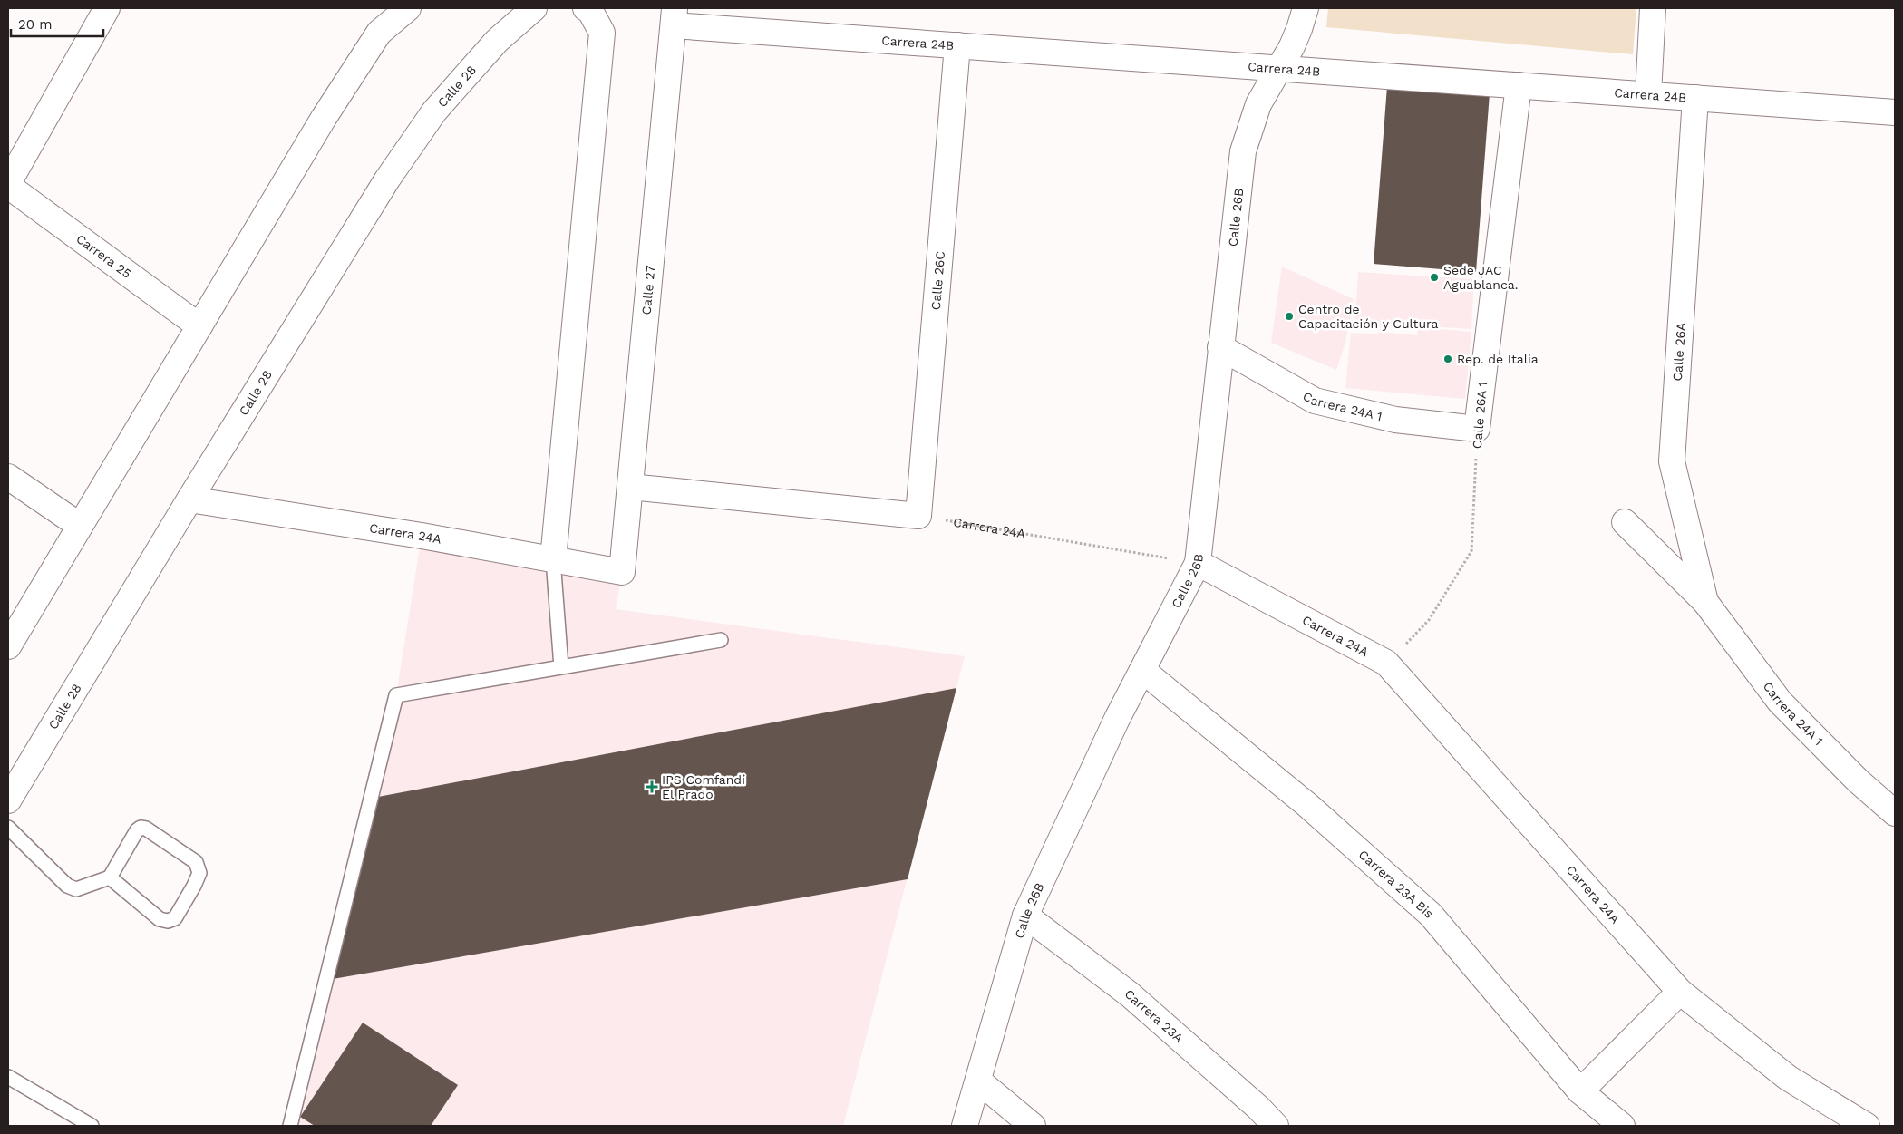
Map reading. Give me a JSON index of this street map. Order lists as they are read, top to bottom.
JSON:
{
  "streets": {
    "street": [
      "Carrera 24B",
      "Calle 28",
      "Calle 26B",
      "Carrera 25",
      "Calle 26C",
      "Calle 27",
      "Calle 26A",
      "Carrera 24A 1",
      "Calle 26A 1",
      "Carrera 24A",
      "Carrera 23A Bis",
      "Carrera 23A"
    ]
  },
  "crossings": [
    ["Carrera 24B", "Calle 26B"],
    ["Carrera 24B", "Calle 26C"],
    ["Carrera 24B", "Calle 27"],
    ["Carrera 24B", "Calle 26A"],
    ["Carrera 24B", "Calle 26A 1"],
    ["Calle 28", "Carrera 24A"],
    ["Calle 26B", "Carrera 24A 1"],
    ["Calle 26B", "Carrera 24A"],
    ["Calle 26B", "Carrera 23A Bis"],
    ["Calle 26B", "Carrera 23A"],
    ["Calle 26C", "Carrera 24A"],
    ["Calle 27", "Carrera 24A"],
    ["Calle 26A", "Carrera 24A 1"],
    ["Carrera 24A 1", "Calle 26A 1"],
    ["Calle 26A 1", "Carrera 24A"]
  ],
  "places": {
    "other": ["Sede JAC Aguablanca.", "Centro de Capacitación y Cultura", "Rep. de Italia"],
    "health": ["IPS Comfandi El Prado"]
  },
  "scale_bar": "20 m"
}
